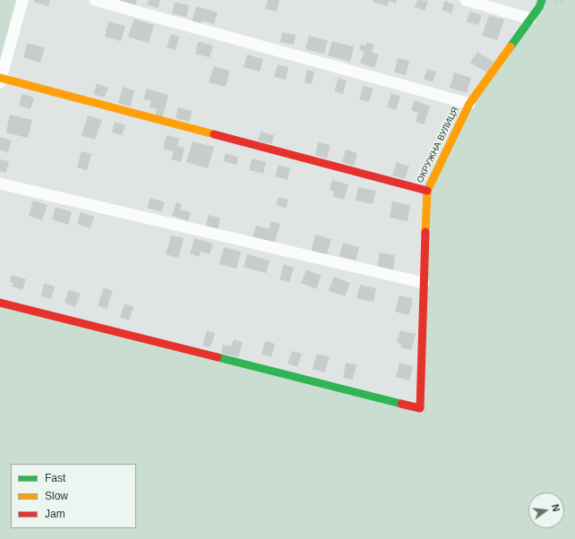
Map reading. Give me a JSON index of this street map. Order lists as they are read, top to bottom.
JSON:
{
  "streets": {
    "street": ["ОКРУЖНА ВУЛИЦЯ"]
  },
  "legend": ["Fast", "Slow", "Jam"],
  "north": "right"
}
